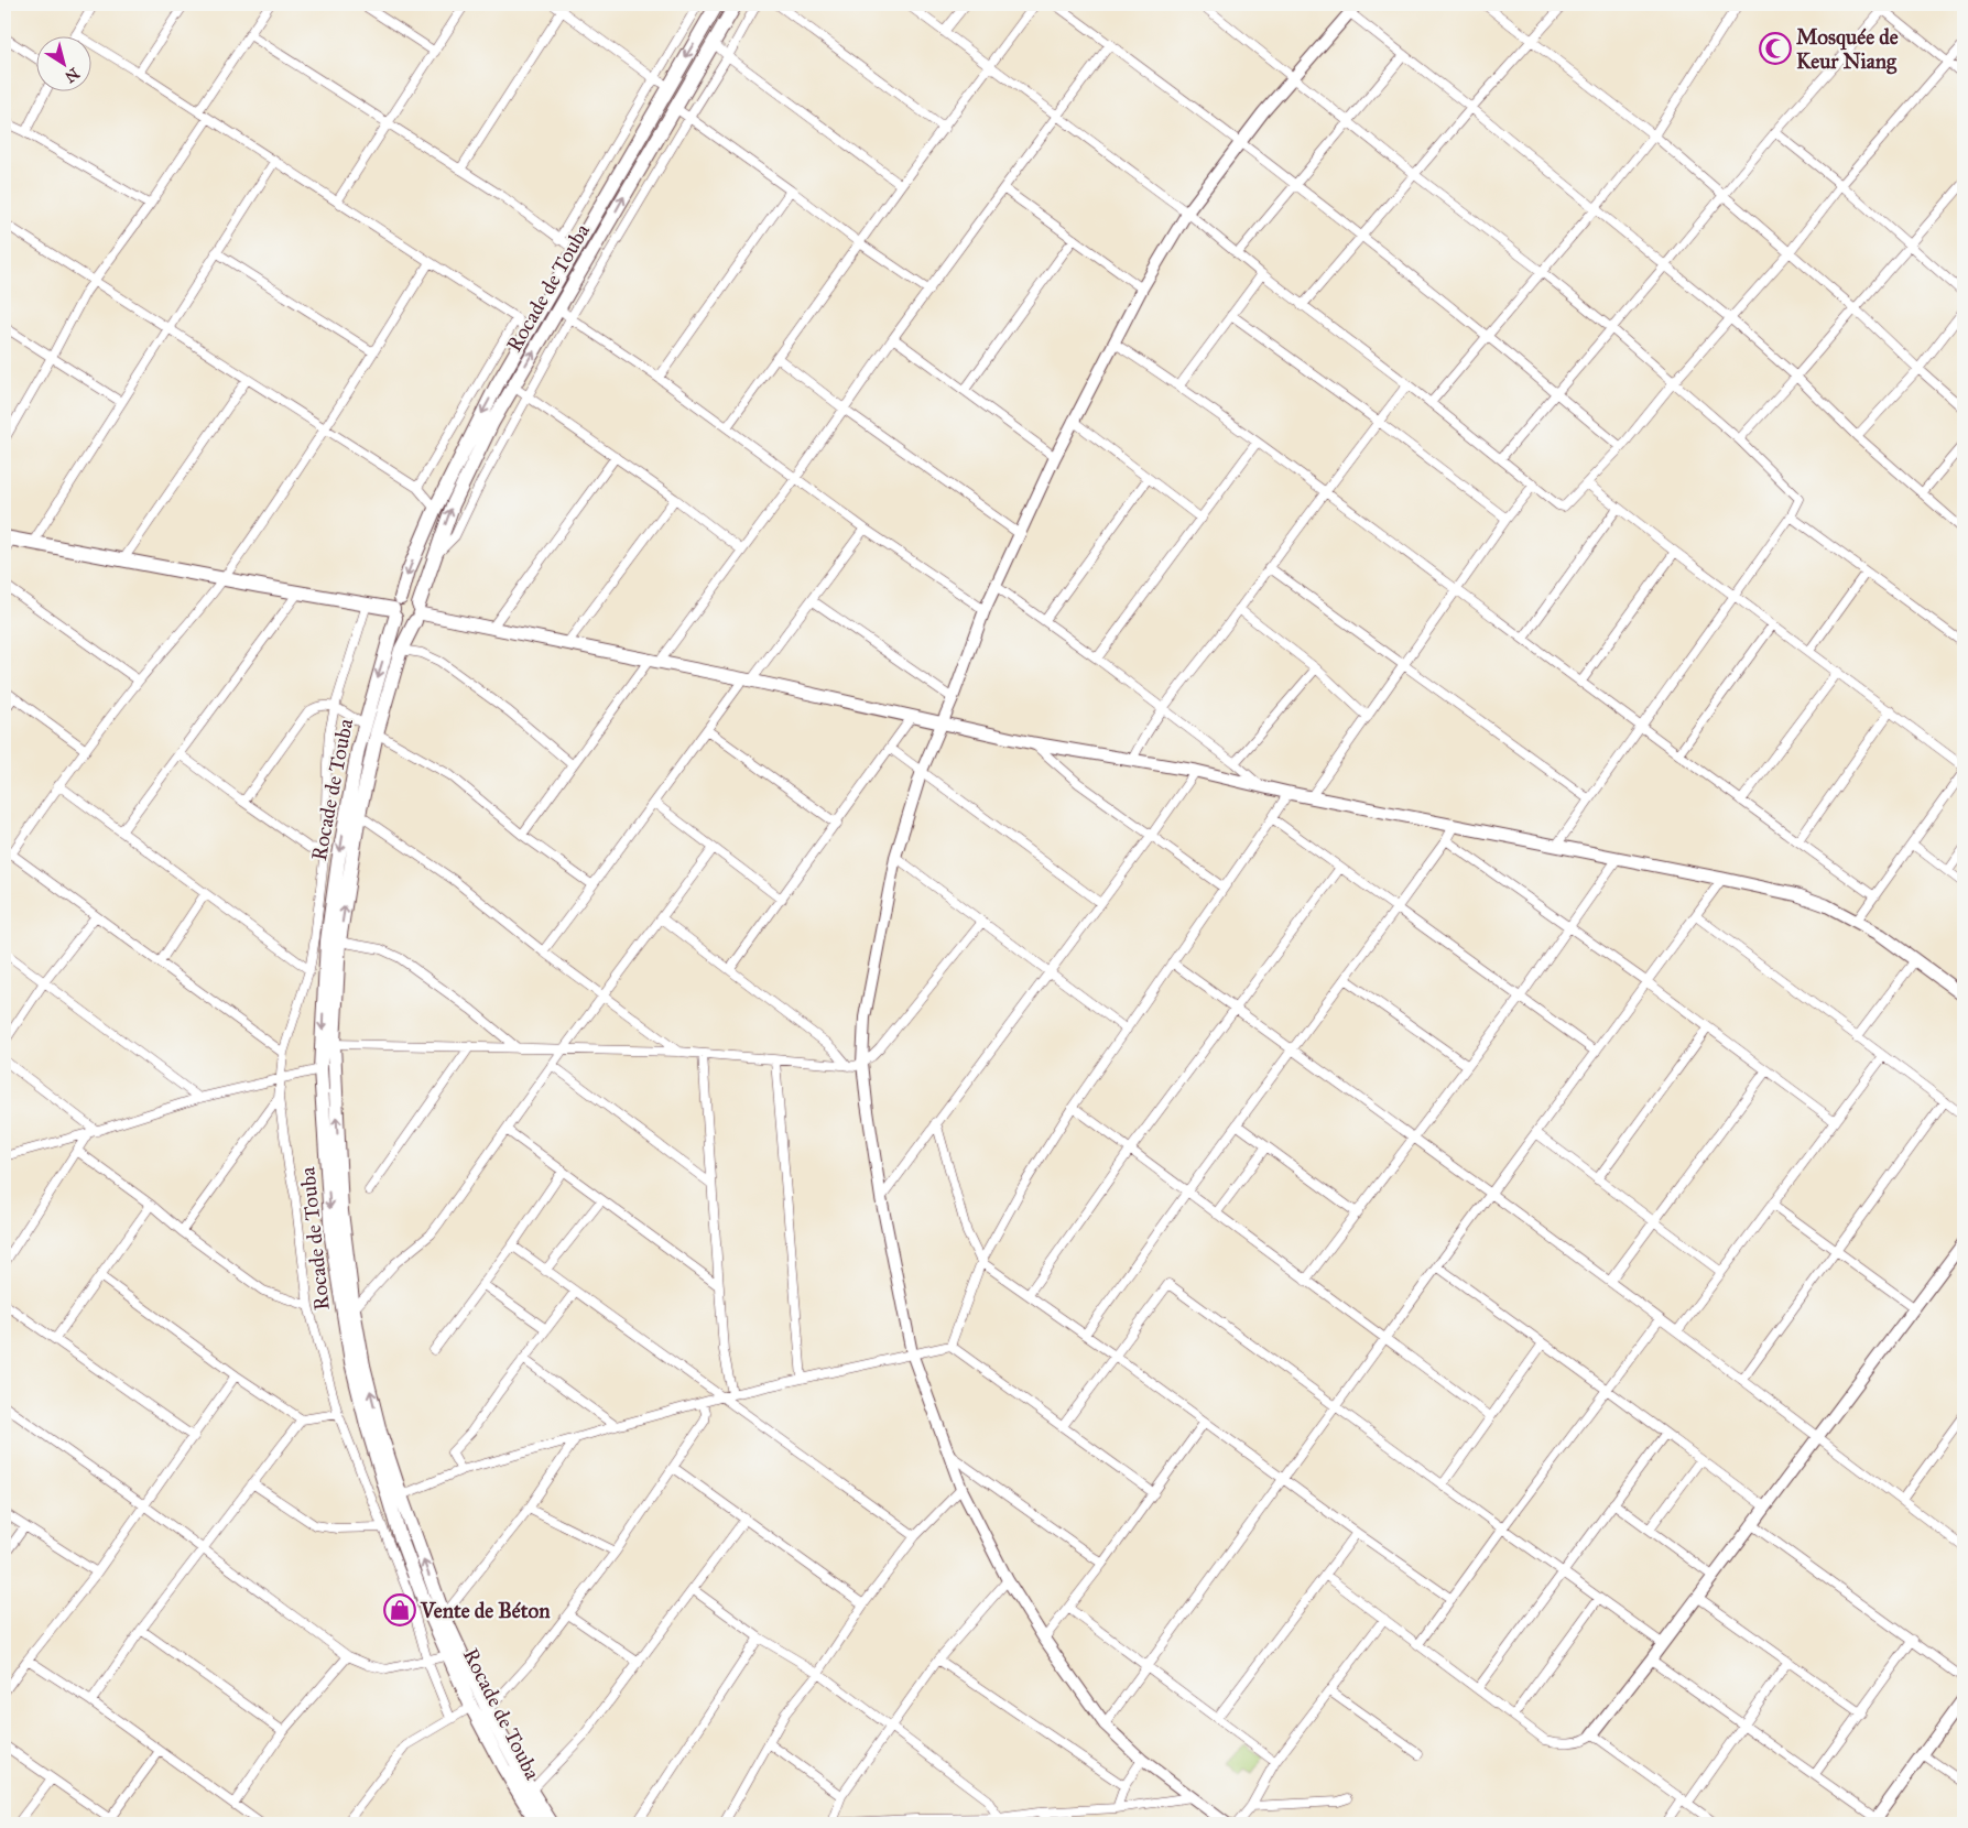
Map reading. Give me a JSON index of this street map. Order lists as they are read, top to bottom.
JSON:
{
  "streets": {
    "main road": ["Rocade de Touba"]
  },
  "places": {
    "mosque": ["Mosquée de Keur Niang"],
    "shop": ["Vente de Béton"]
  },
  "north": "bottom right"
}
